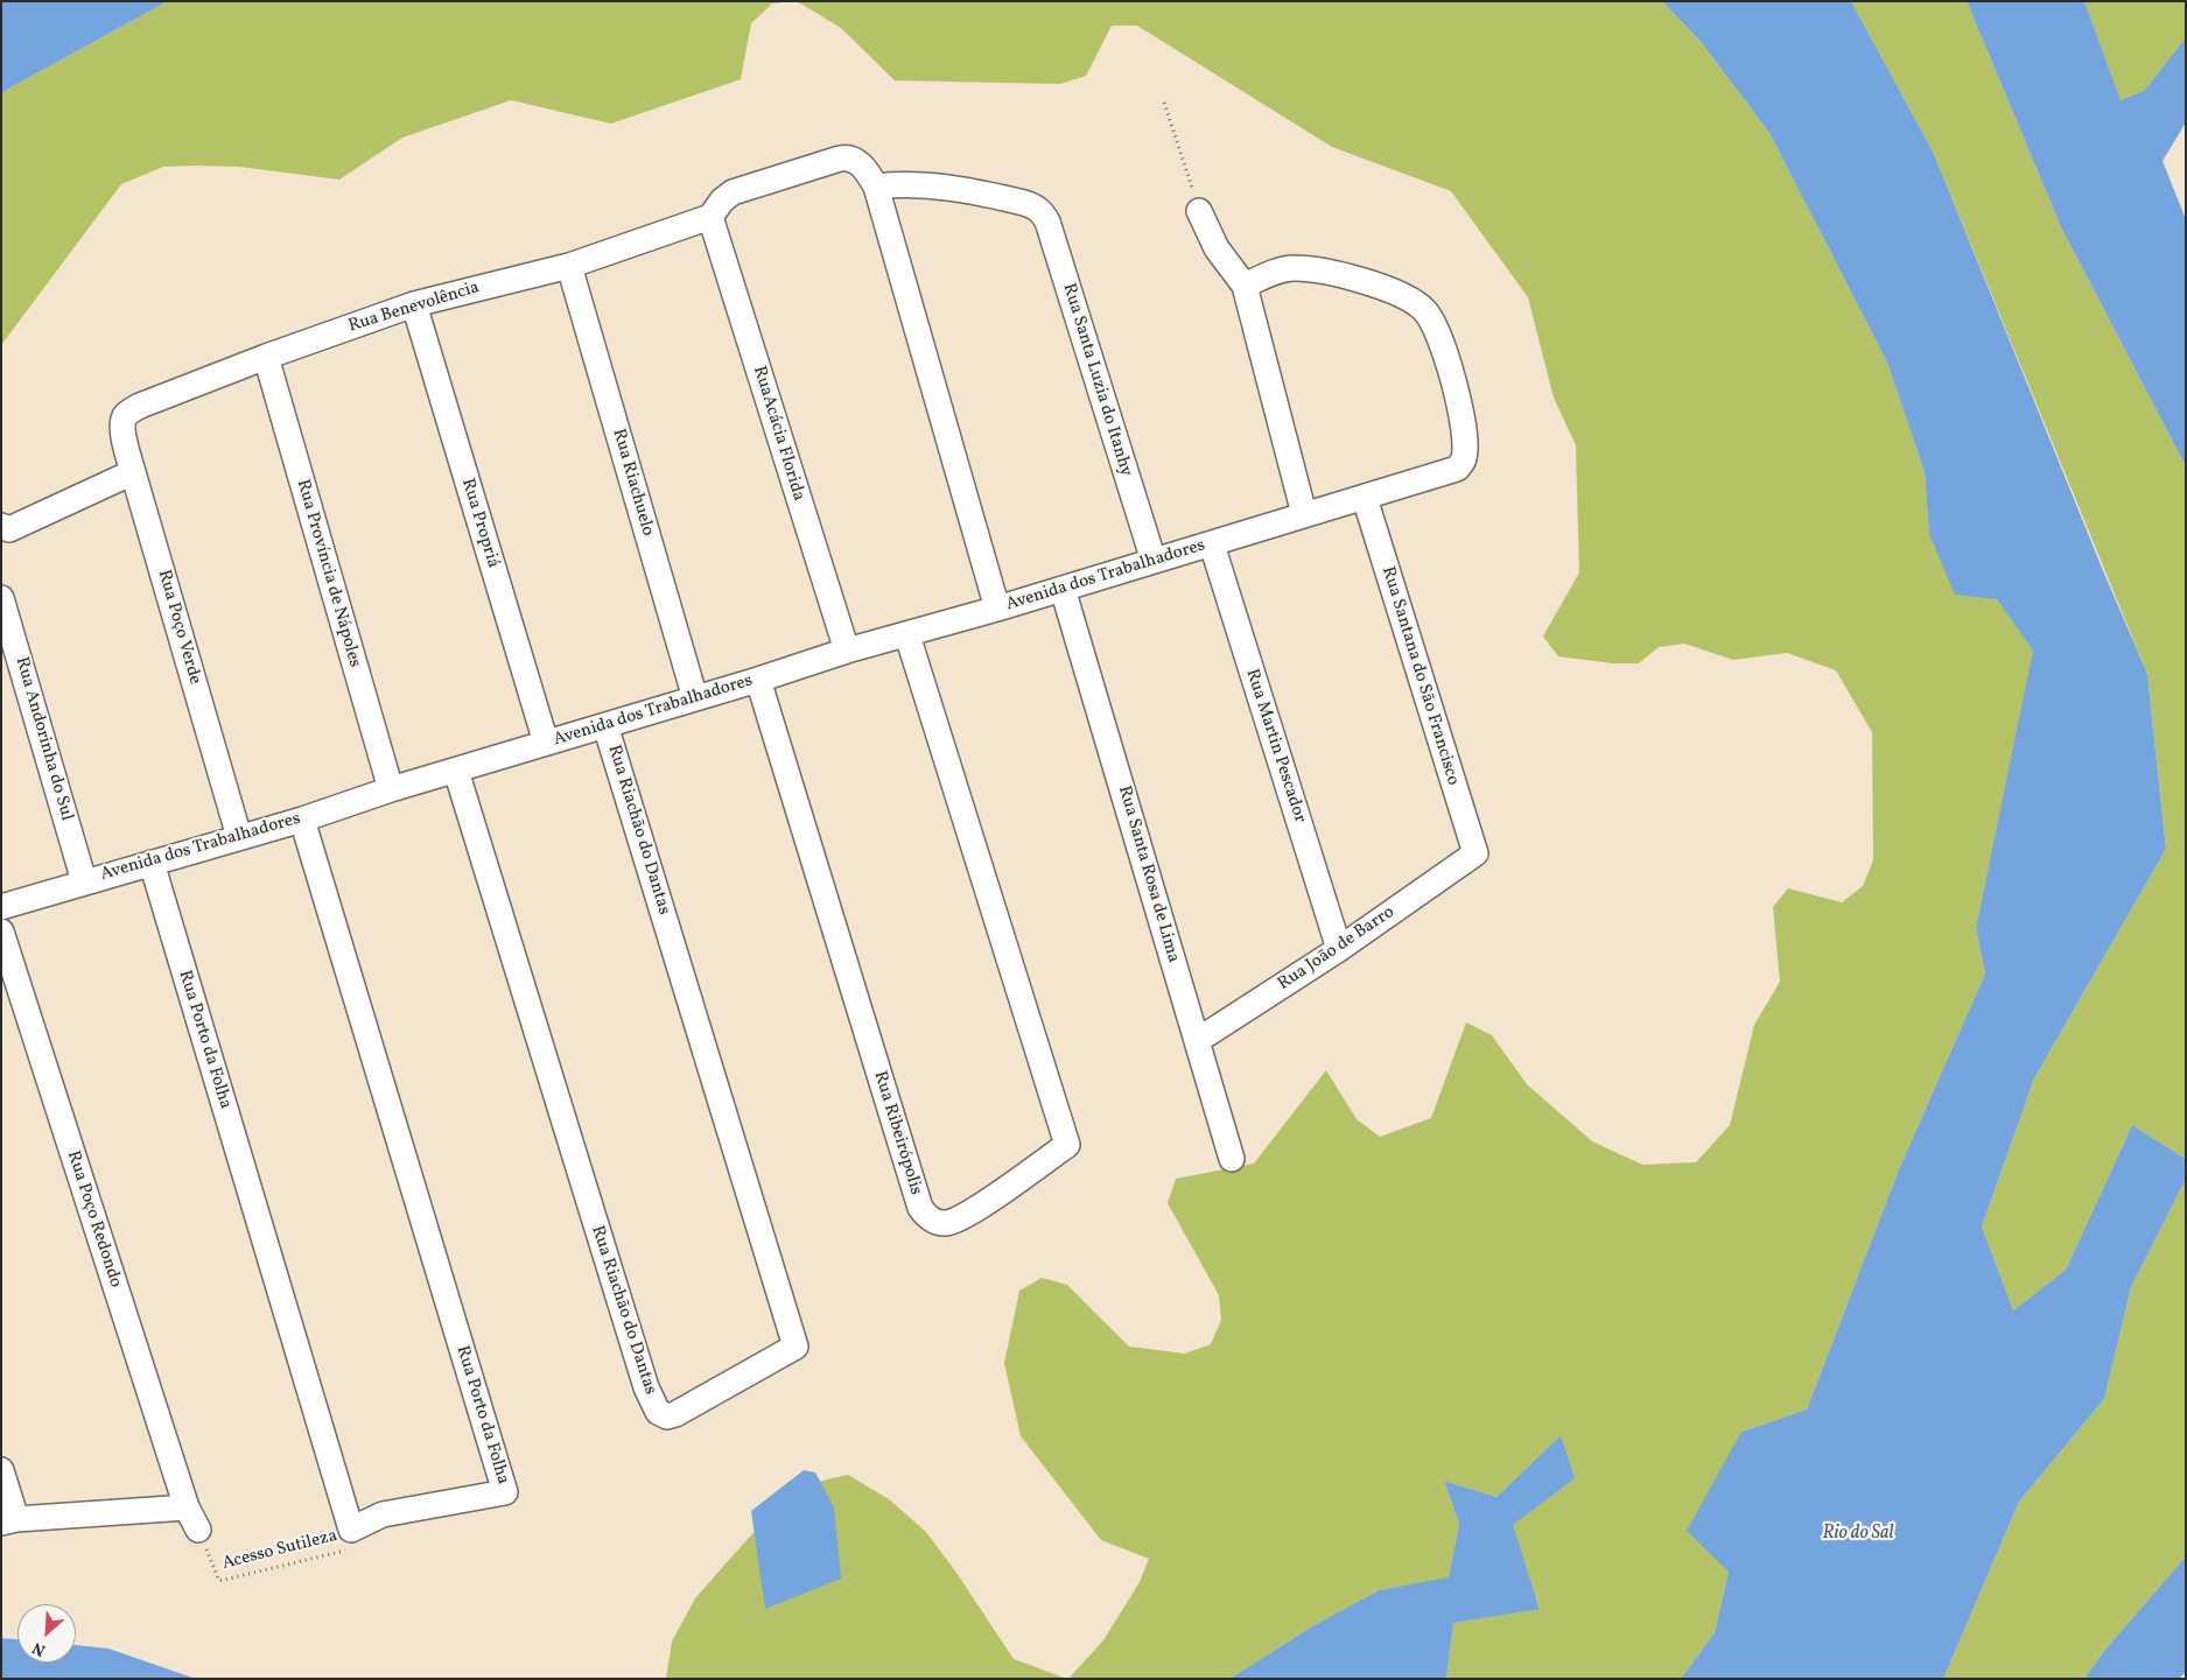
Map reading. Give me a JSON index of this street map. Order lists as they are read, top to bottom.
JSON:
{
  "streets": {
    "street": [
      "Rua Benevolência",
      "Rua Santa Luzia do Itanhy",
      "RuaAcácia Florida",
      "Rua Riachuelo",
      "Rua Propriá",
      "Rua Província de Nápoles",
      "Avenida dos Trabalhadores",
      "Rua Poço Verde",
      "Rua Santana do São Francisco",
      "Rua Andorinha do Sul",
      "Rua Martin Pescador",
      "Rua Riachão do Dantas",
      "Rua Santa Rosa de Lima",
      "Rua João de Barro",
      "Rua Porto da Folha",
      "Rua Ribeirópolis",
      "Rua Poço Redondo"
    ],
    "path": ["Acesso Sutileza"]
  },
  "crossings": [
    ["Rua Benevolência", "RuaAcácia Florida"],
    ["Rua Benevolência", "Rua Riachuelo"],
    ["Rua Benevolência", "Rua Propriá"],
    ["Rua Benevolência", "Rua Província de Nápoles"],
    ["Rua Benevolência", "Rua Poço Verde"],
    ["Rua Santa Luzia do Itanhy", "Avenida dos Trabalhadores"],
    ["RuaAcácia Florida", "Avenida dos Trabalhadores"],
    ["Rua Riachuelo", "Avenida dos Trabalhadores"],
    ["Rua Propriá", "Avenida dos Trabalhadores"],
    ["Rua Província de Nápoles", "Avenida dos Trabalhadores"],
    ["Avenida dos Trabalhadores", "Rua Poço Verde"],
    ["Avenida dos Trabalhadores", "Rua Santana do São Francisco"],
    ["Avenida dos Trabalhadores", "Rua Andorinha do Sul"],
    ["Avenida dos Trabalhadores", "Rua Martin Pescador"],
    ["Avenida dos Trabalhadores", "Rua Riachão do Dantas"],
    ["Avenida dos Trabalhadores", "Rua Santa Rosa de Lima"],
    ["Avenida dos Trabalhadores", "Rua Porto da Folha"],
    ["Avenida dos Trabalhadores", "Rua Ribeirópolis"],
    ["Rua Santana do São Francisco", "Rua João de Barro"],
    ["Rua Martin Pescador", "Rua João de Barro"],
    ["Rua Santa Rosa de Lima", "Rua João de Barro"],
    ["Rua Porto da Folha", "Acesso Sutileza"],
    ["Rua Poço Redondo", "Acesso Sutileza"]
  ],
  "water": ["Rio do Sal"],
  "north": "bottom left"
}
